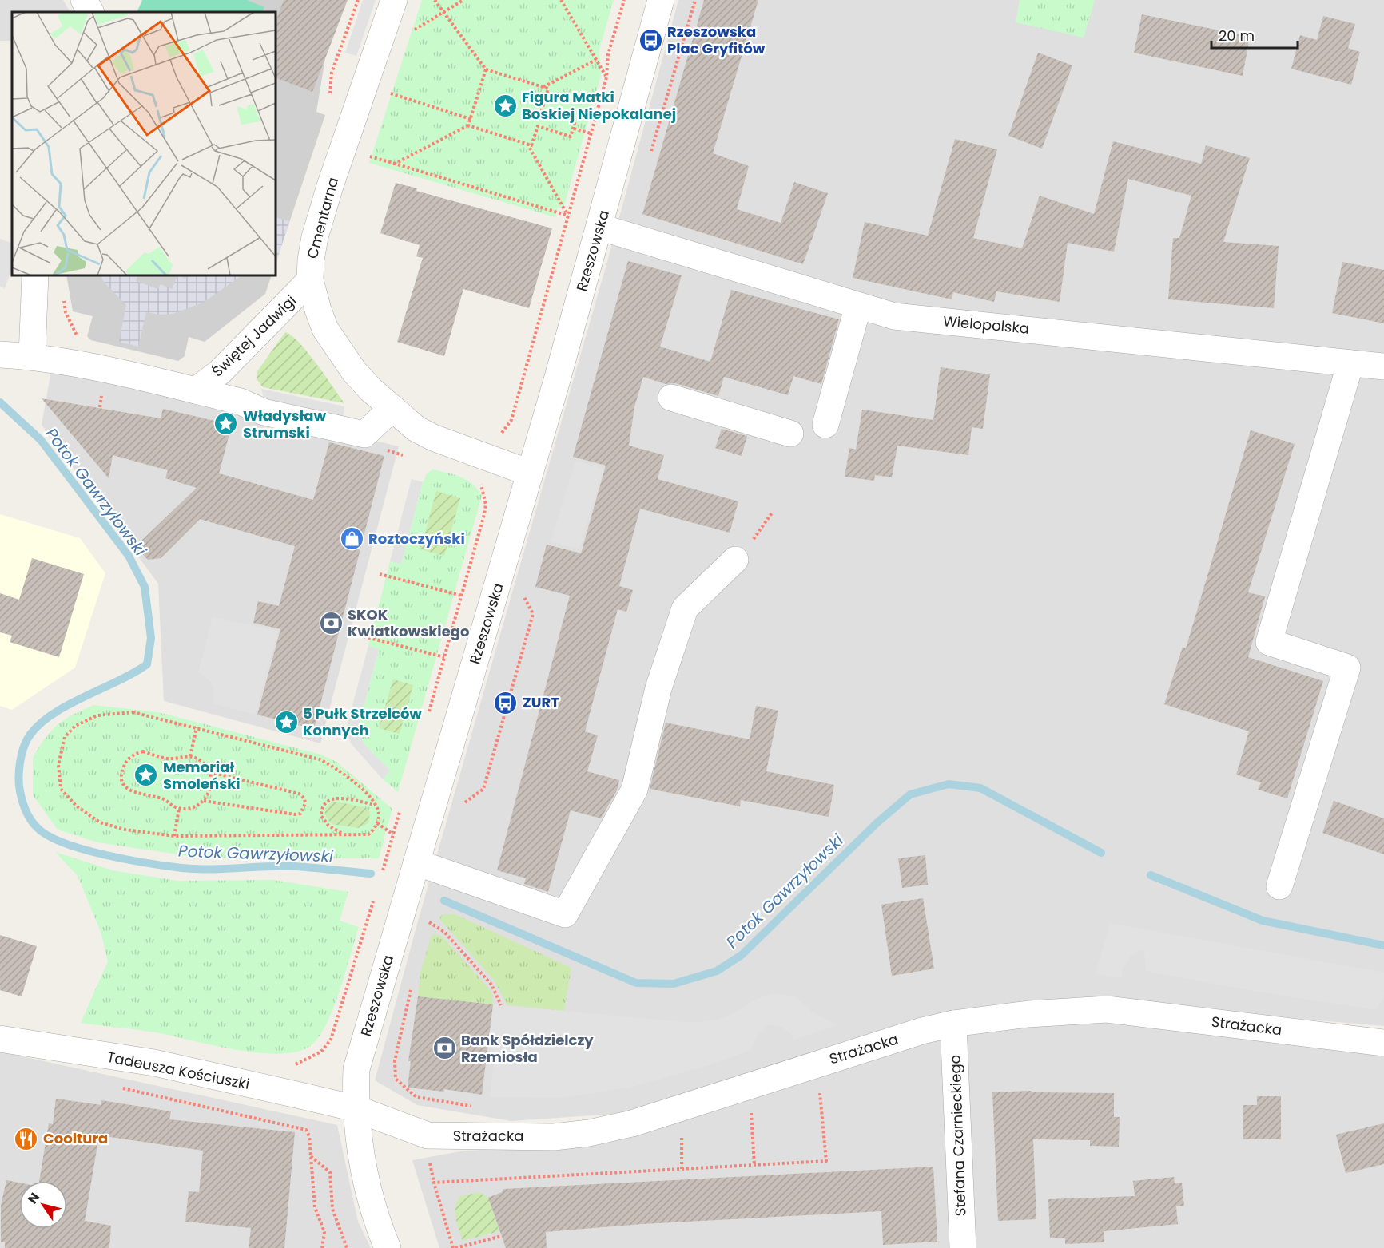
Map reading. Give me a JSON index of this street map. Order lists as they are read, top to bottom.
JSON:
{
  "streets": {
    "street": [
      "Cmentarna",
      "Rzeszowska",
      "Wielopolska",
      "Świętej Jadwigi",
      "Strażacka",
      "Tadeusza Kościuszki",
      "Stefana Czarnieckiego"
    ]
  },
  "crossings": [
    ["Cmentarna", "Rzeszowska"],
    ["Cmentarna", "Świętej Jadwigi"],
    ["Rzeszowska", "Wielopolska"],
    ["Rzeszowska", "Strażacka"],
    ["Rzeszowska", "Tadeusza Kościuszki"],
    ["Strażacka", "Tadeusza Kościuszki"],
    ["Strażacka", "Stefana Czarnieckiego"]
  ],
  "water": ["Potok Gawrzyłowski"],
  "places": {
    "bus stop": ["Rzeszowska Plac Gryfitów", "ZURT"],
    "place": [
      "Figura Matki Boskiej Niepokalanej",
      "Władysław Strumski",
      "5 Pułk Strzelców Konnych",
      "Memoriał Smoleński"
    ],
    "shop": ["Roztoczyński"],
    "bank": ["SKOK Kwiatkowskiego", "Bank Spółdzielczy Rzemiosła"],
    "restaurant": ["Cooltura"]
  },
  "scale_bar": "20 m",
  "north": "top left"
}
